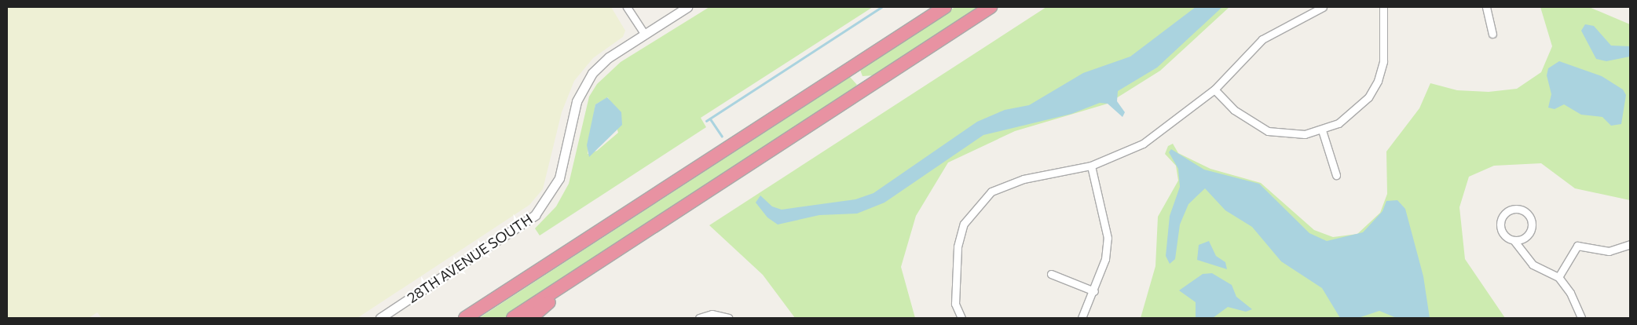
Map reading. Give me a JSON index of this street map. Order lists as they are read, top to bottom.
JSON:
{
  "streets": {
    "street": ["28TH AVENUE SOUTH"]
  }
}
